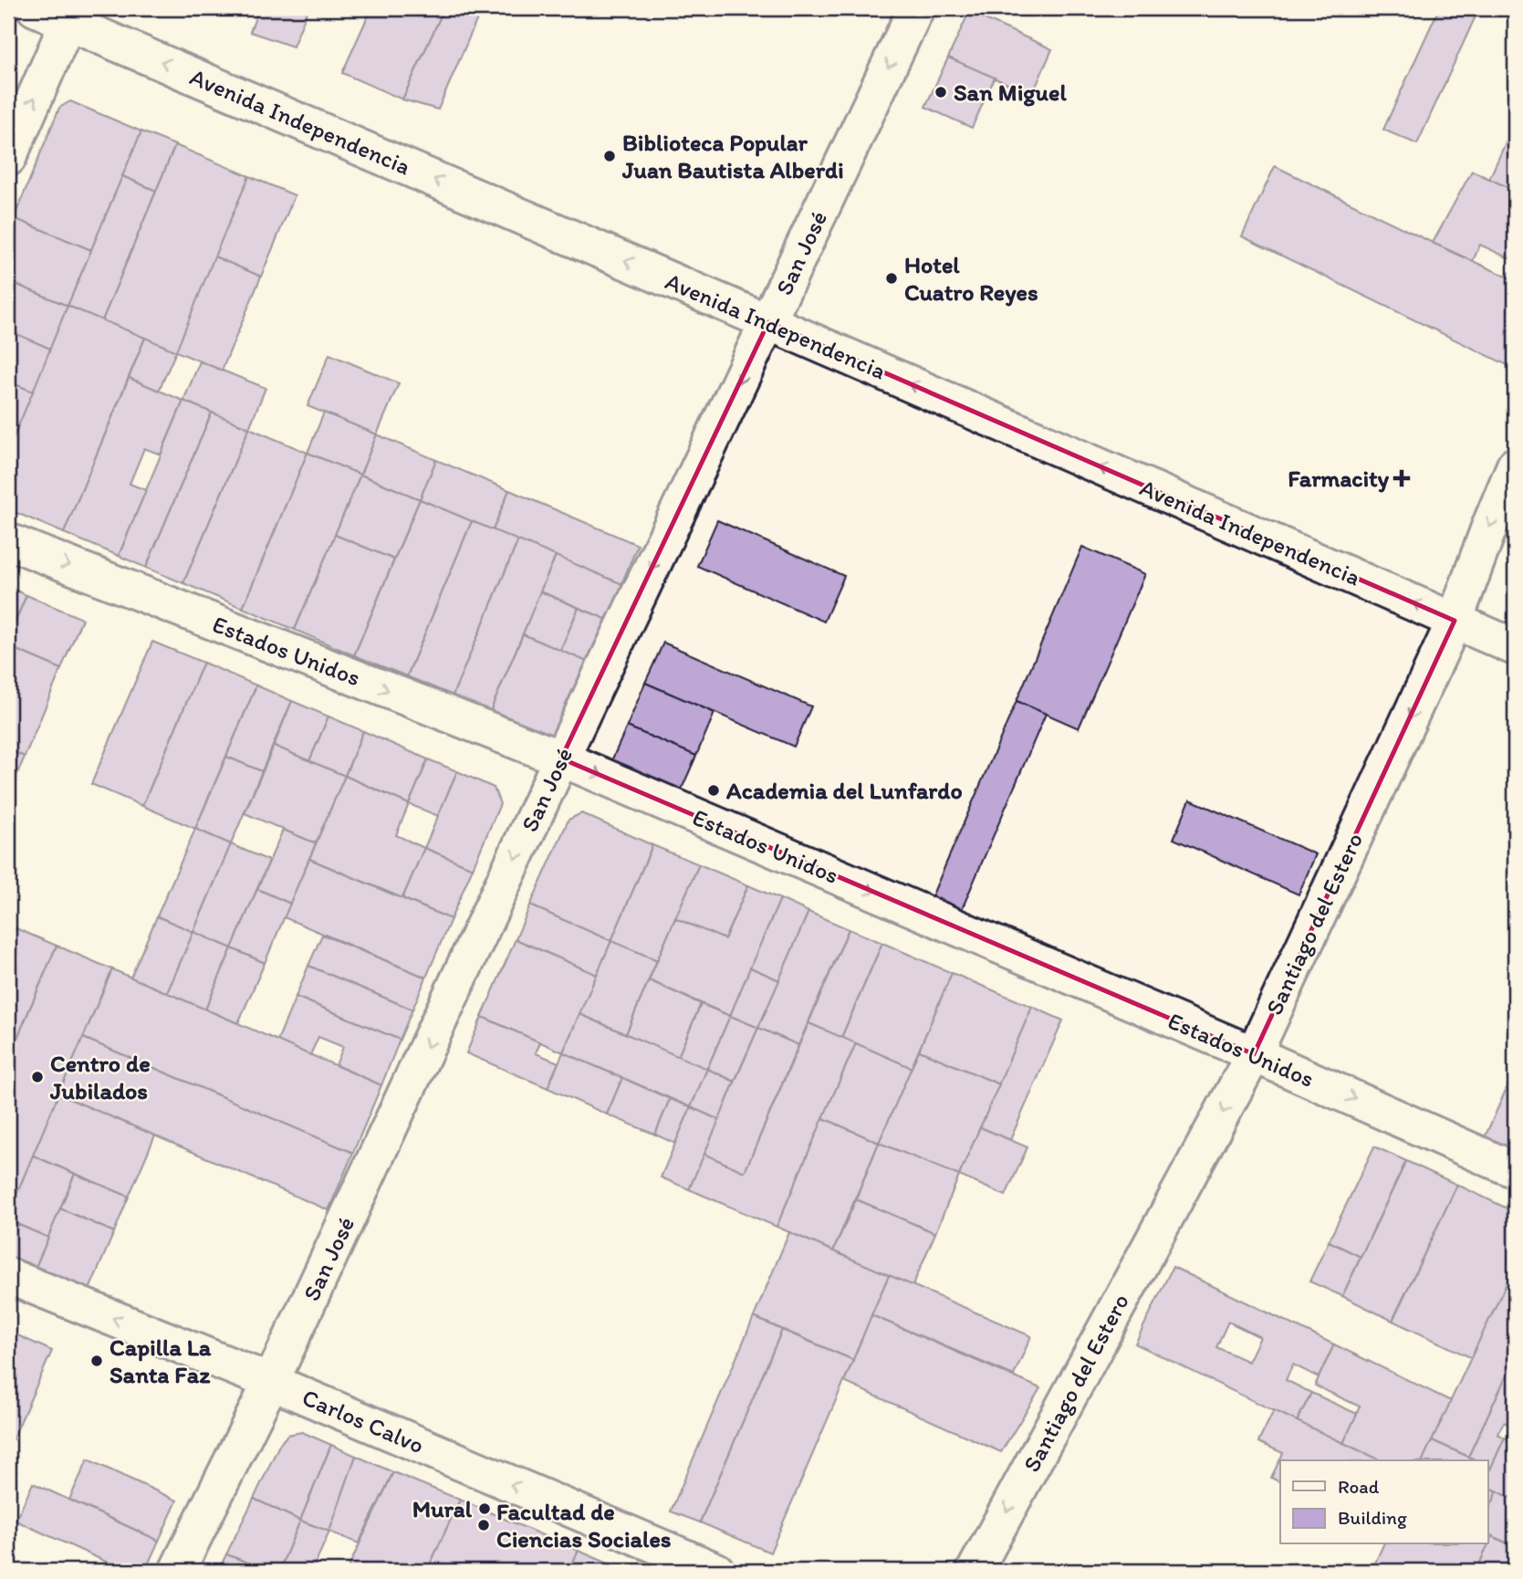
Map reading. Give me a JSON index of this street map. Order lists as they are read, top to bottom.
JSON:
{
  "streets": {
    "street": [
      "Avenida Independencia",
      "San José",
      "Estados Unidos",
      "Santiago del Estero",
      "Carlos Calvo"
    ]
  },
  "crossings": [
    ["Avenida Independencia", "San José"],
    ["Avenida Independencia", "Santiago del Estero"],
    ["San José", "Estados Unidos"],
    ["San José", "Carlos Calvo"],
    ["Estados Unidos", "Santiago del Estero"]
  ],
  "one_way": [
    "Avenida Independencia",
    "San José",
    "Estados Unidos",
    "Santiago del Estero",
    "Carlos Calvo"
  ],
  "places": {
    "other": [
      "San Miguel",
      "Biblioteca Popular Juan Bautista Alberdi",
      "Hotel Cuatro Reyes",
      "Academia del Lunfardo",
      "Centro de Jubilados",
      "Capilla La Santa Faz",
      "Mural",
      "Facultad de Ciencias Sociales"
    ],
    "health": ["Farmacity"]
  },
  "legend": ["Road", "Building"]
}
